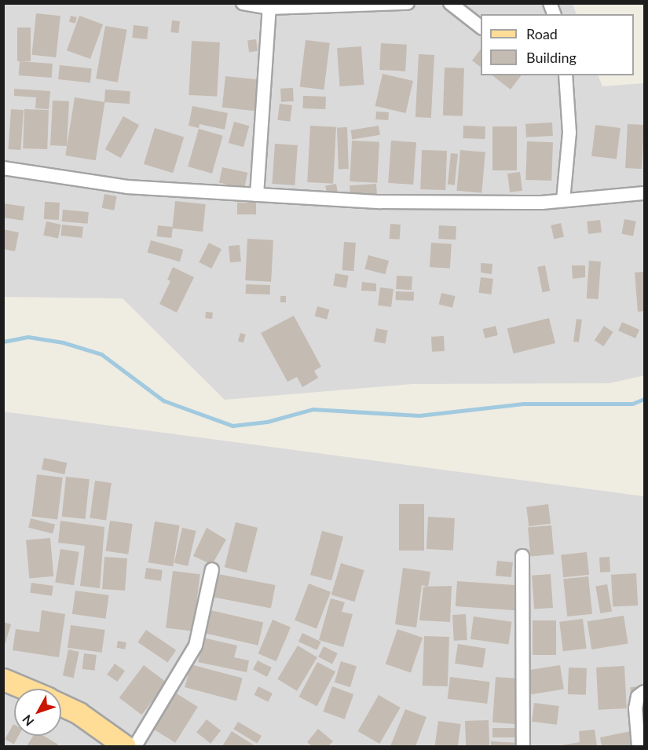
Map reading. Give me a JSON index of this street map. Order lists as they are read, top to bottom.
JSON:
{
  "legend": ["Road", "Building"],
  "north": "bottom left"
}
